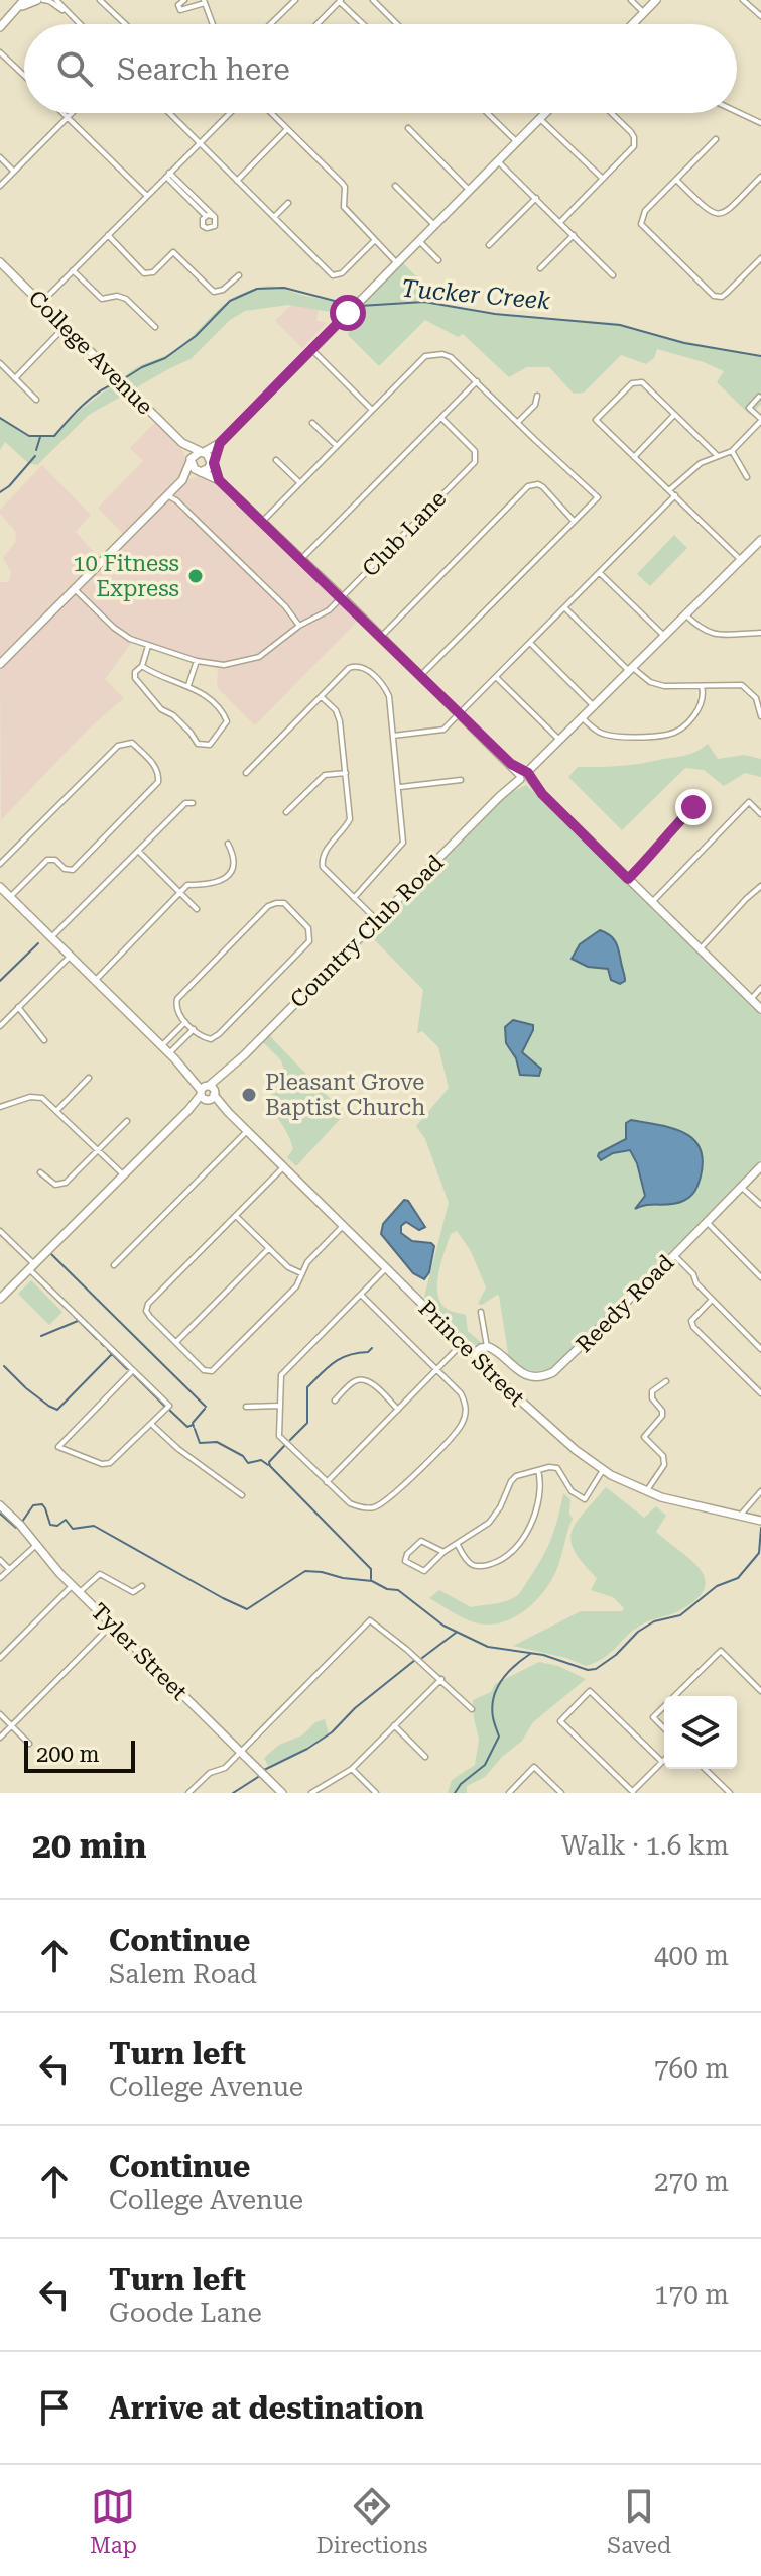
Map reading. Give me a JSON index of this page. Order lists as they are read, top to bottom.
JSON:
{
  "streets": {
    "street": [
      "College Avenue",
      "Club Lane",
      "Country Club Road",
      "Reedy Road",
      "Prince Street",
      "Tyler Street"
    ]
  },
  "crossings": [
    ["Country Club Road", "Prince Street"]
  ],
  "water": ["Tucker Creek"],
  "places": ["10 Fitness Express", "Pleasant Grove Baptist Church"],
  "scale_bar": "200 m",
  "page": {
    "search": "Search here",
    "scale": "200 m",
    "heading": ["20 min", "Walk · 1.6 km"],
    "list": [
      ["Continue", "Salem Road", "400 m"],
      ["Turn left", "College Avenue", "760 m"],
      ["Continue", "College Avenue", "270 m"],
      ["Turn left", "Goode Lane", "170 m"],
      "Arrive at destination"
    ],
    "nav": ["Map", "Directions", "Saved"]
  }
}
